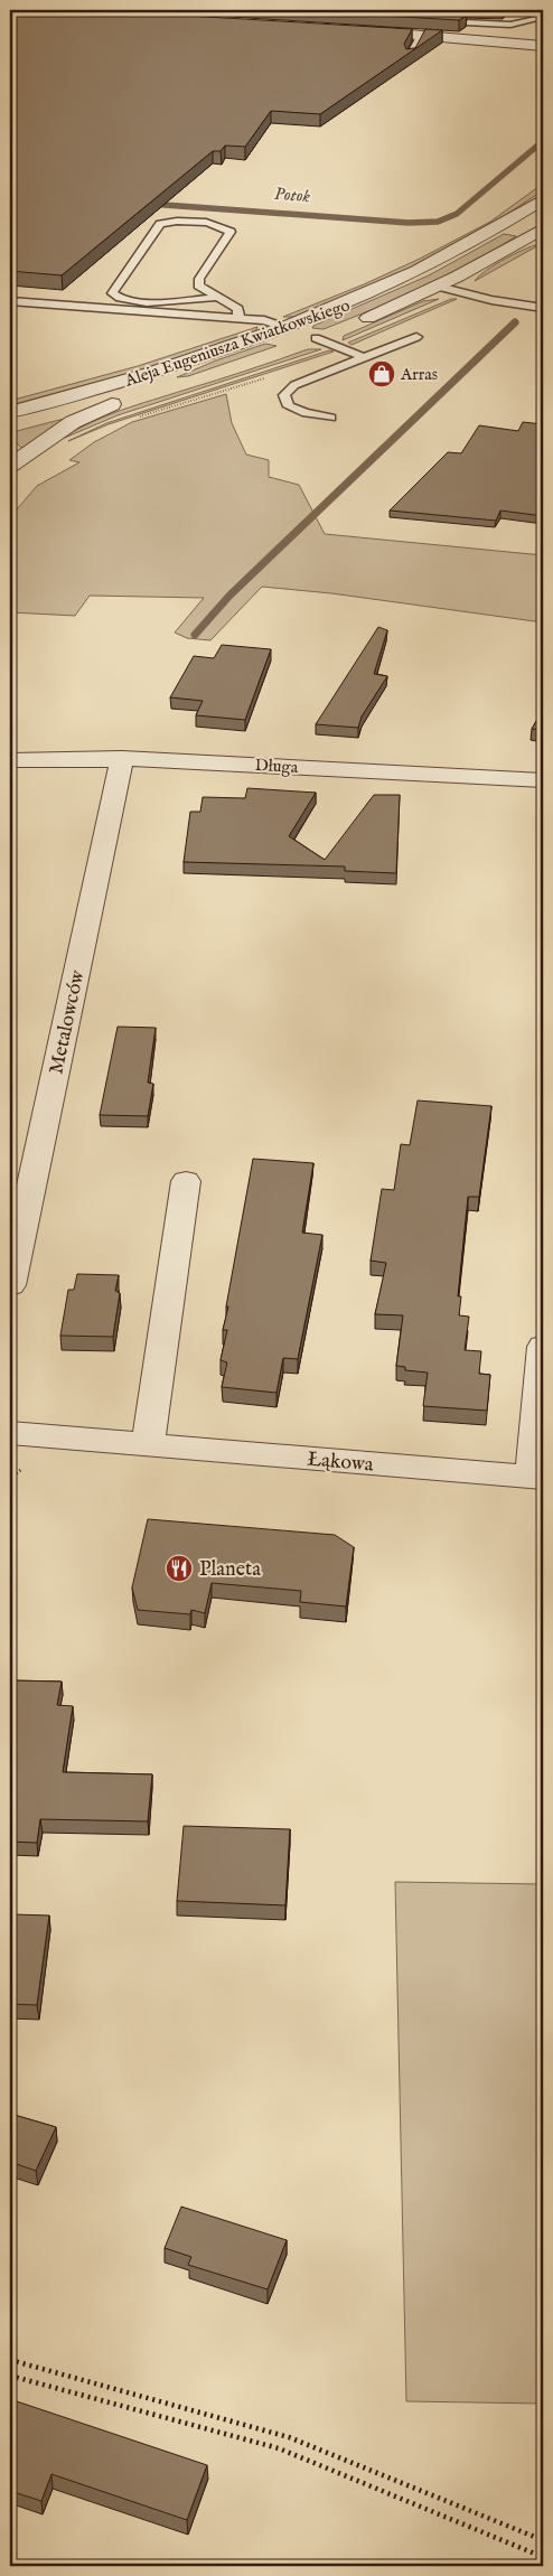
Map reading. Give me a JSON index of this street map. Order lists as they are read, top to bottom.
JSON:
{
  "streets": {
    "street": [
      "Aleja Eugeniusza Kwiatkowskiego",
      "Długa",
      "Metalowców",
      "Łąkowa"
    ]
  },
  "crossings": [
    ["Długa", "Metalowców"]
  ],
  "water": ["Potok"],
  "places": {
    "shop": ["Arras"],
    "restaurant": ["Planeta"]
  }
}
